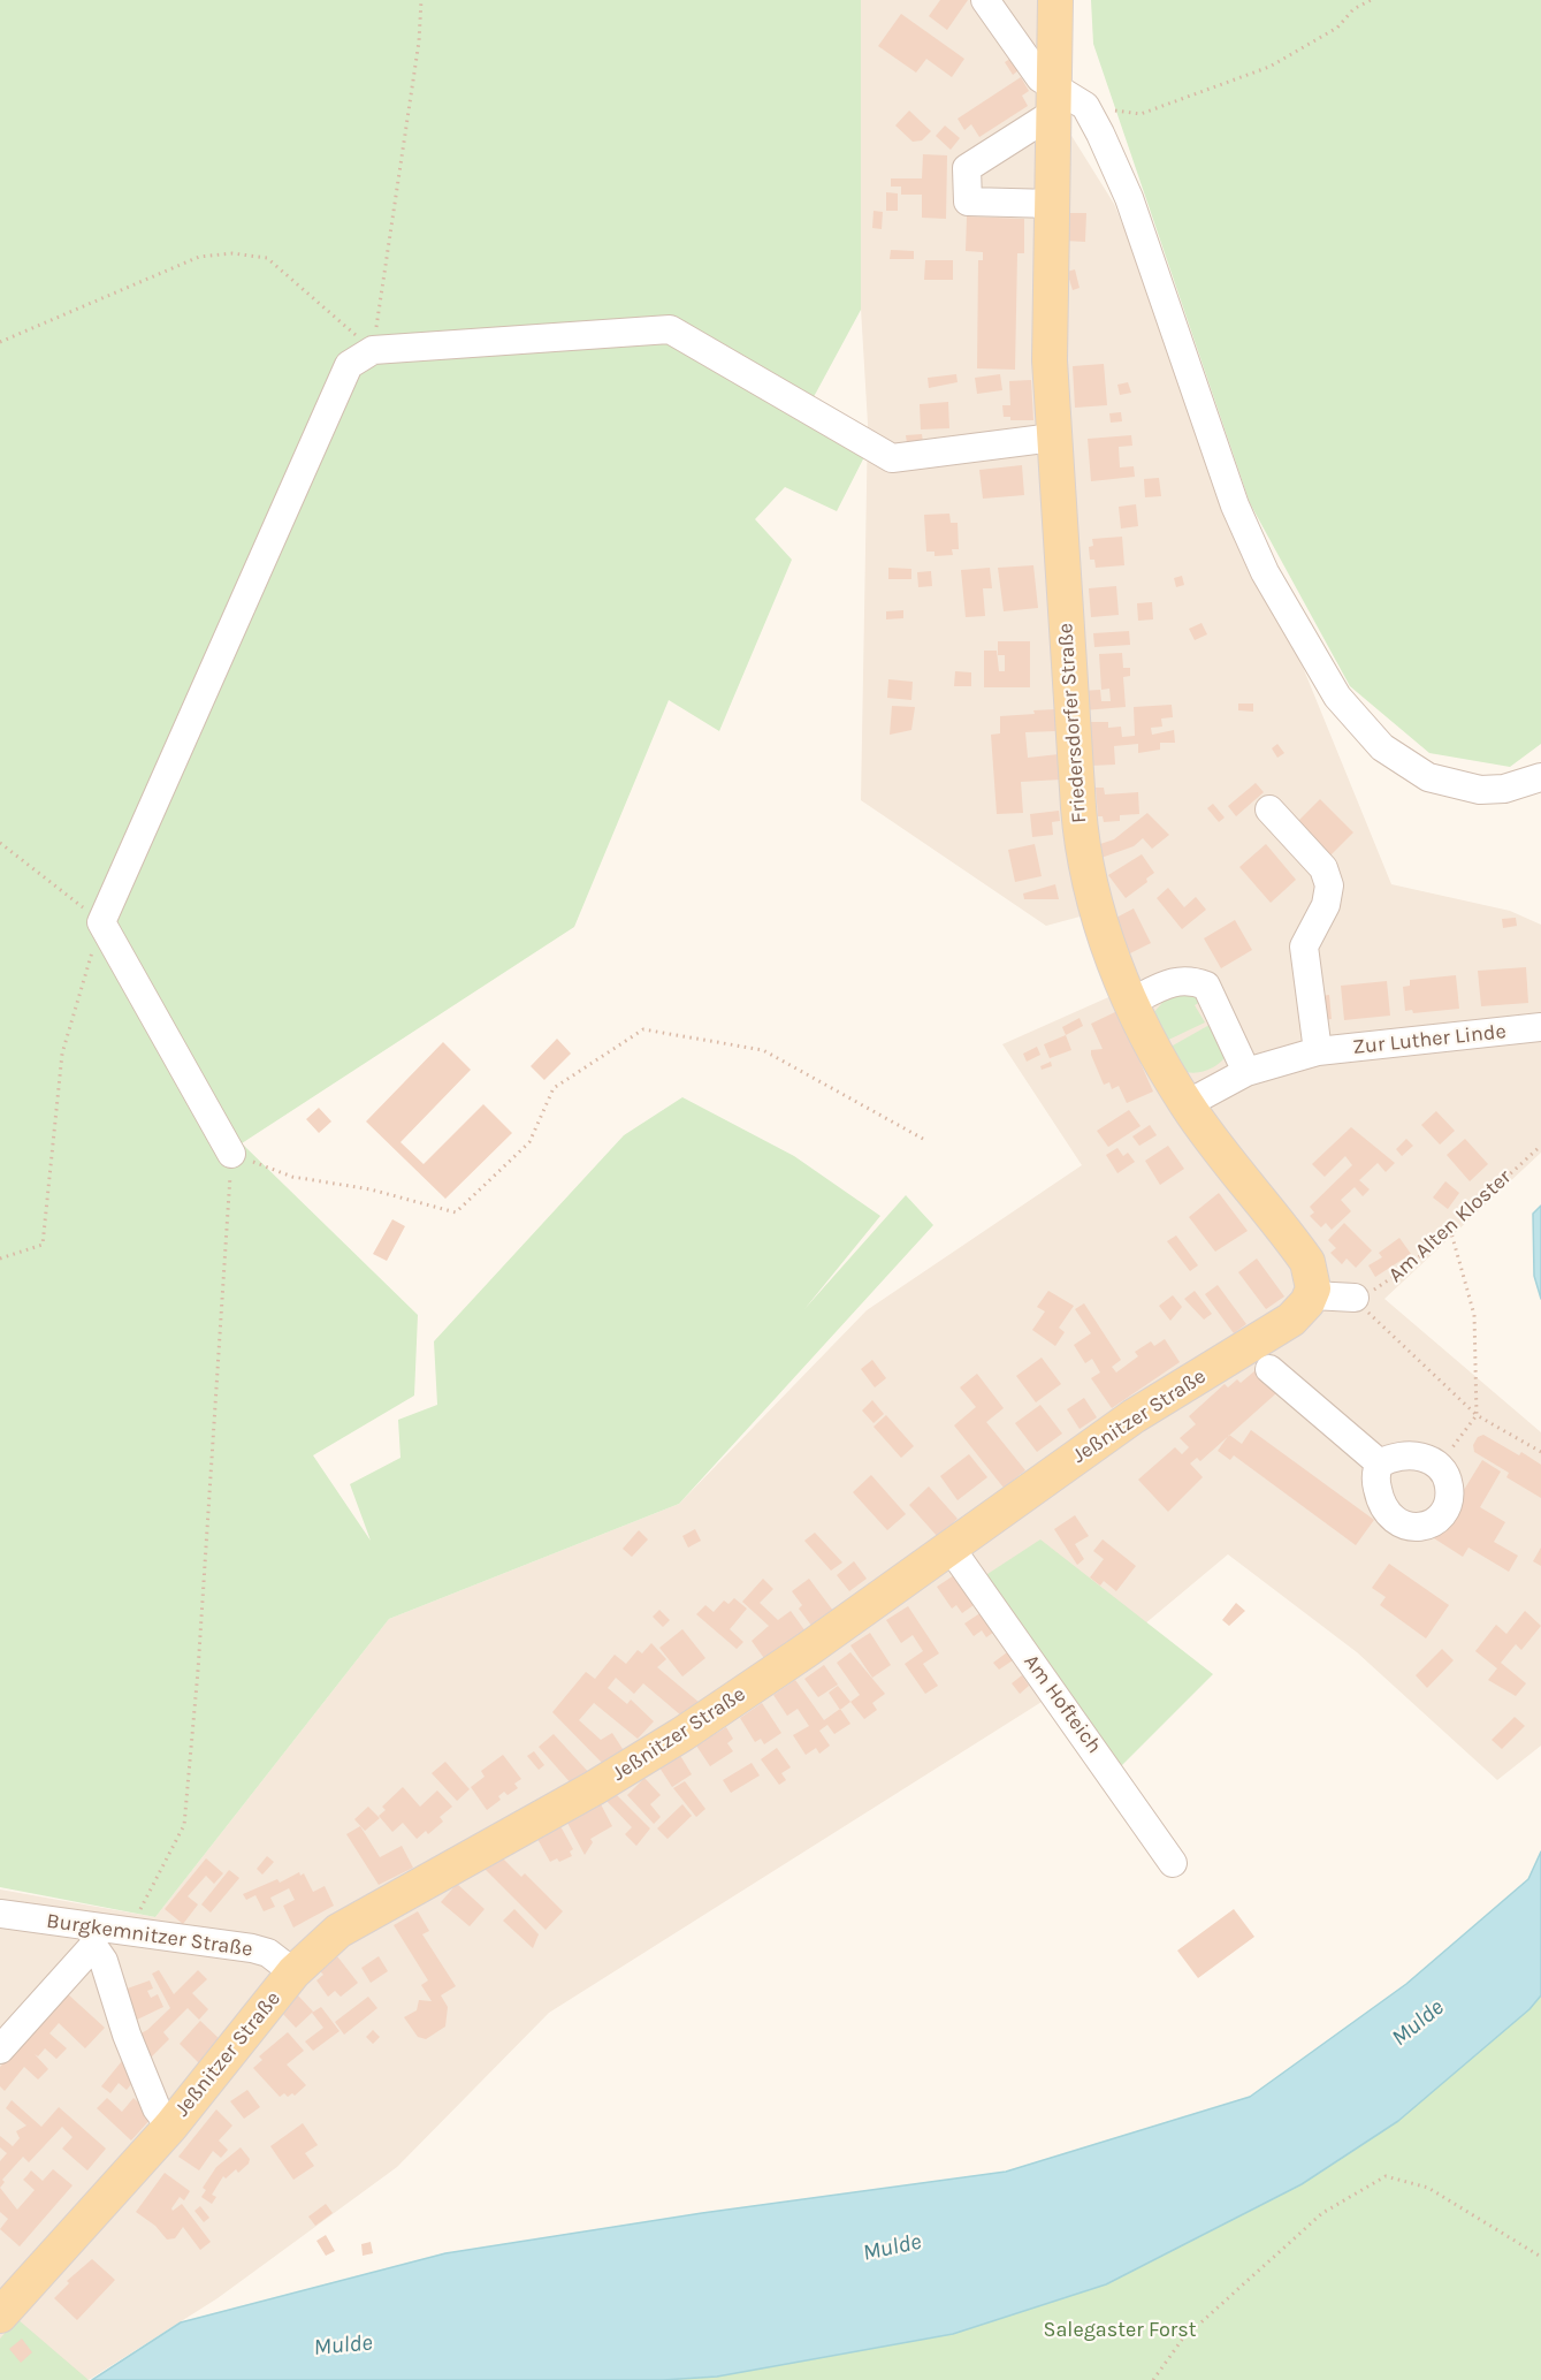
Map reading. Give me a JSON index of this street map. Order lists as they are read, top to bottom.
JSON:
{
  "streets": {
    "main road": ["Friedersdorfer Straße", "Jeßnitzer Straße"],
    "street": ["Zur Luther Linde", "Am Hofteich", "Burgkemnitzer Straße"],
    "path": ["Am Alten Kloster"]
  },
  "crossings": [
    ["Friedersdorfer Straße", "Zur Luther Linde"],
    ["Friedersdorfer Straße", "Jeßnitzer Straße"],
    ["Jeßnitzer Straße", "Am Hofteich"],
    ["Jeßnitzer Straße", "Burgkemnitzer Straße"]
  ],
  "water": ["Mulde"],
  "parks": ["Salegaster Forst"]
}
